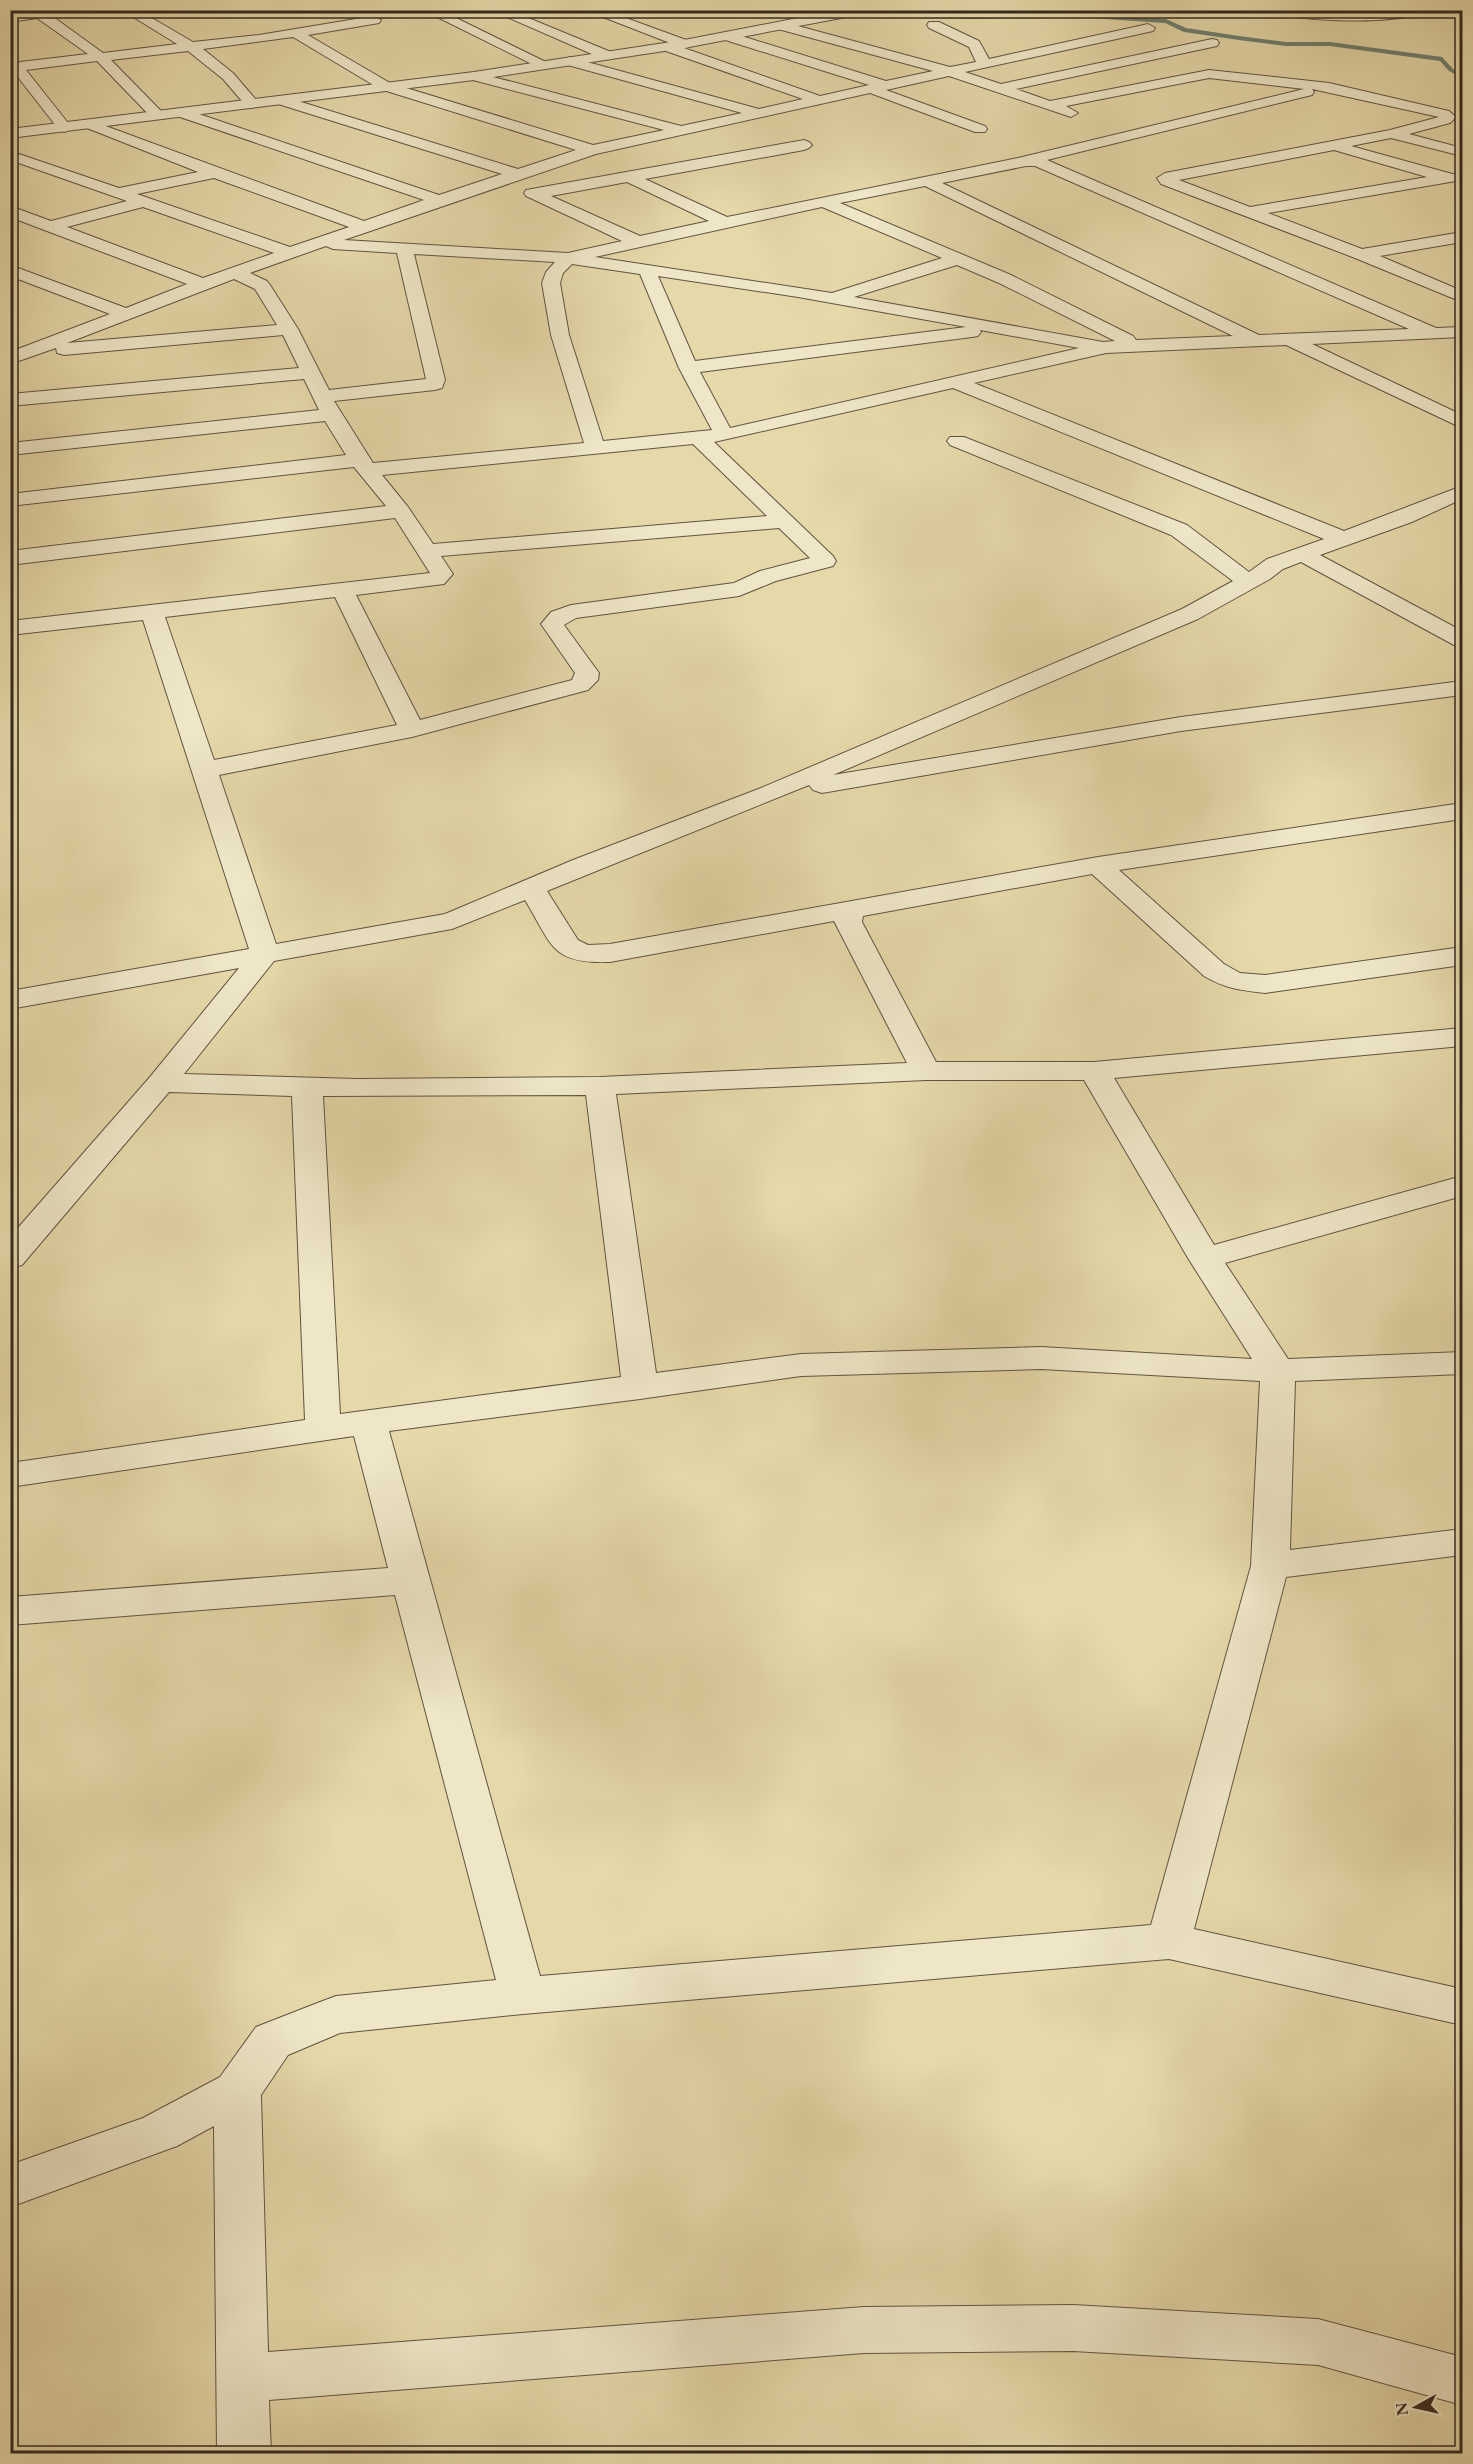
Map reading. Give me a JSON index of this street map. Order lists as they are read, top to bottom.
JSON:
{
  "north": "left"
}
